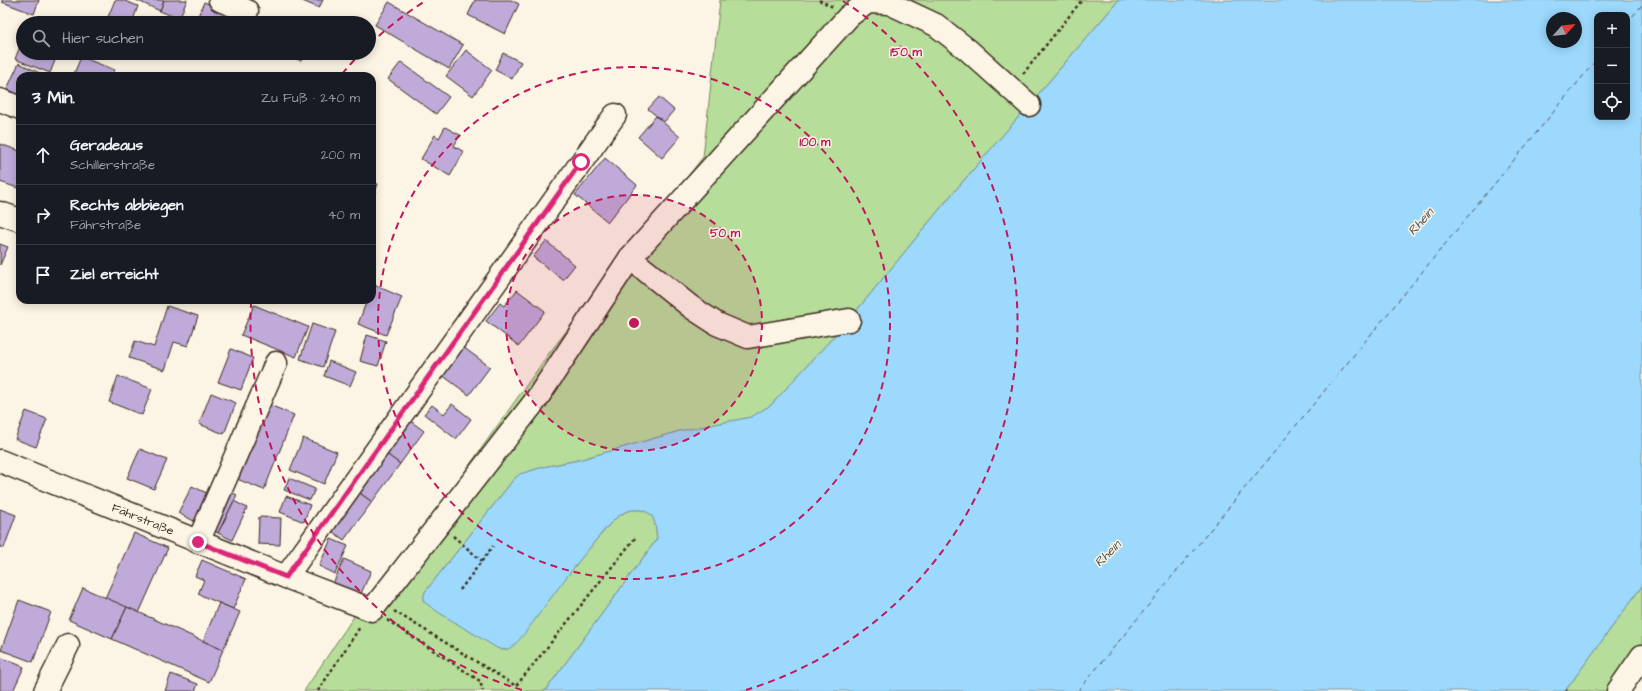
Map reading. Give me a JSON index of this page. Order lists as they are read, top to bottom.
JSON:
{
  "streets": {
    "street": ["Fährstraße"]
  },
  "water": ["Rhein"],
  "north": "top right",
  "page": {
    "map_buttons": ["+", "−"],
    "search": "Hier suchen",
    "heading": ["3 Min.", "Zu Fuß · 240 m"],
    "list": [
      ["Geradeaus", "Schillerstraße", "200 m"],
      ["Rechts abbiegen", "Fährstraße", "40 m"],
      "Ziel erreicht"
    ]
  },
  "rings": ["150 m", "100 m", "50 m"]
}
